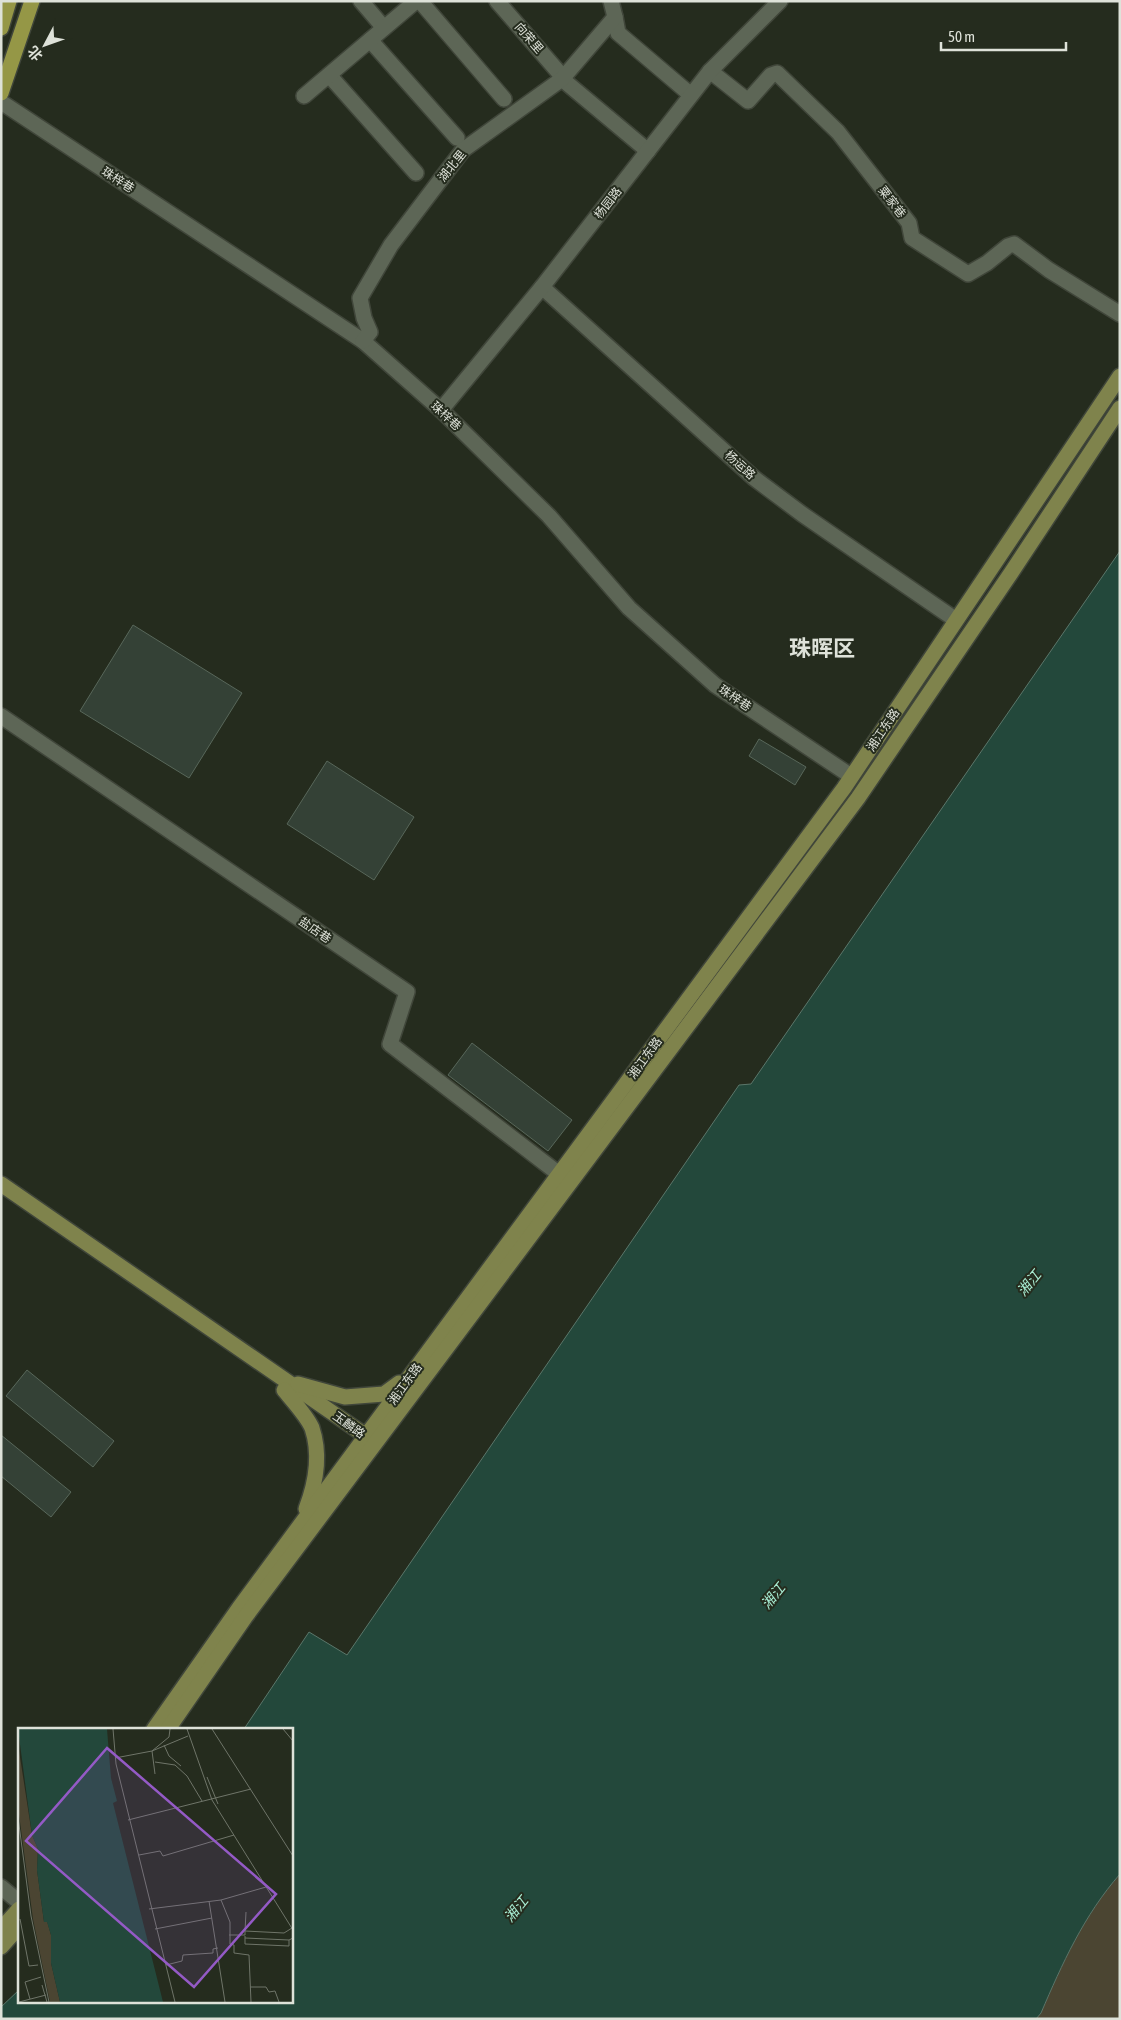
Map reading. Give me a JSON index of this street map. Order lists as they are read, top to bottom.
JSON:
{
  "streets": {
    "main road": ["湘江东路", "玉麟路"],
    "street": [
      "向荣里",
      "湖北里",
      "珠梓巷",
      "粟家巷",
      "杨园路",
      "杨运路",
      "盐店巷"
    ]
  },
  "crossings": [
    ["向荣里", "湖北里"],
    ["向荣里", "杨园路"],
    ["湖北里", "珠梓巷"],
    ["珠梓巷", "杨园路"],
    ["珠梓巷", "湘江东路"],
    ["粟家巷", "杨园路"],
    ["杨园路", "杨运路"],
    ["杨运路", "湘江东路"],
    ["湘江东路", "盐店巷"],
    ["湘江东路", "玉麟路"]
  ],
  "districts": ["珠晖区"],
  "water": ["湘江"],
  "scale_bar": "50 m",
  "north": "bottom left"
}
